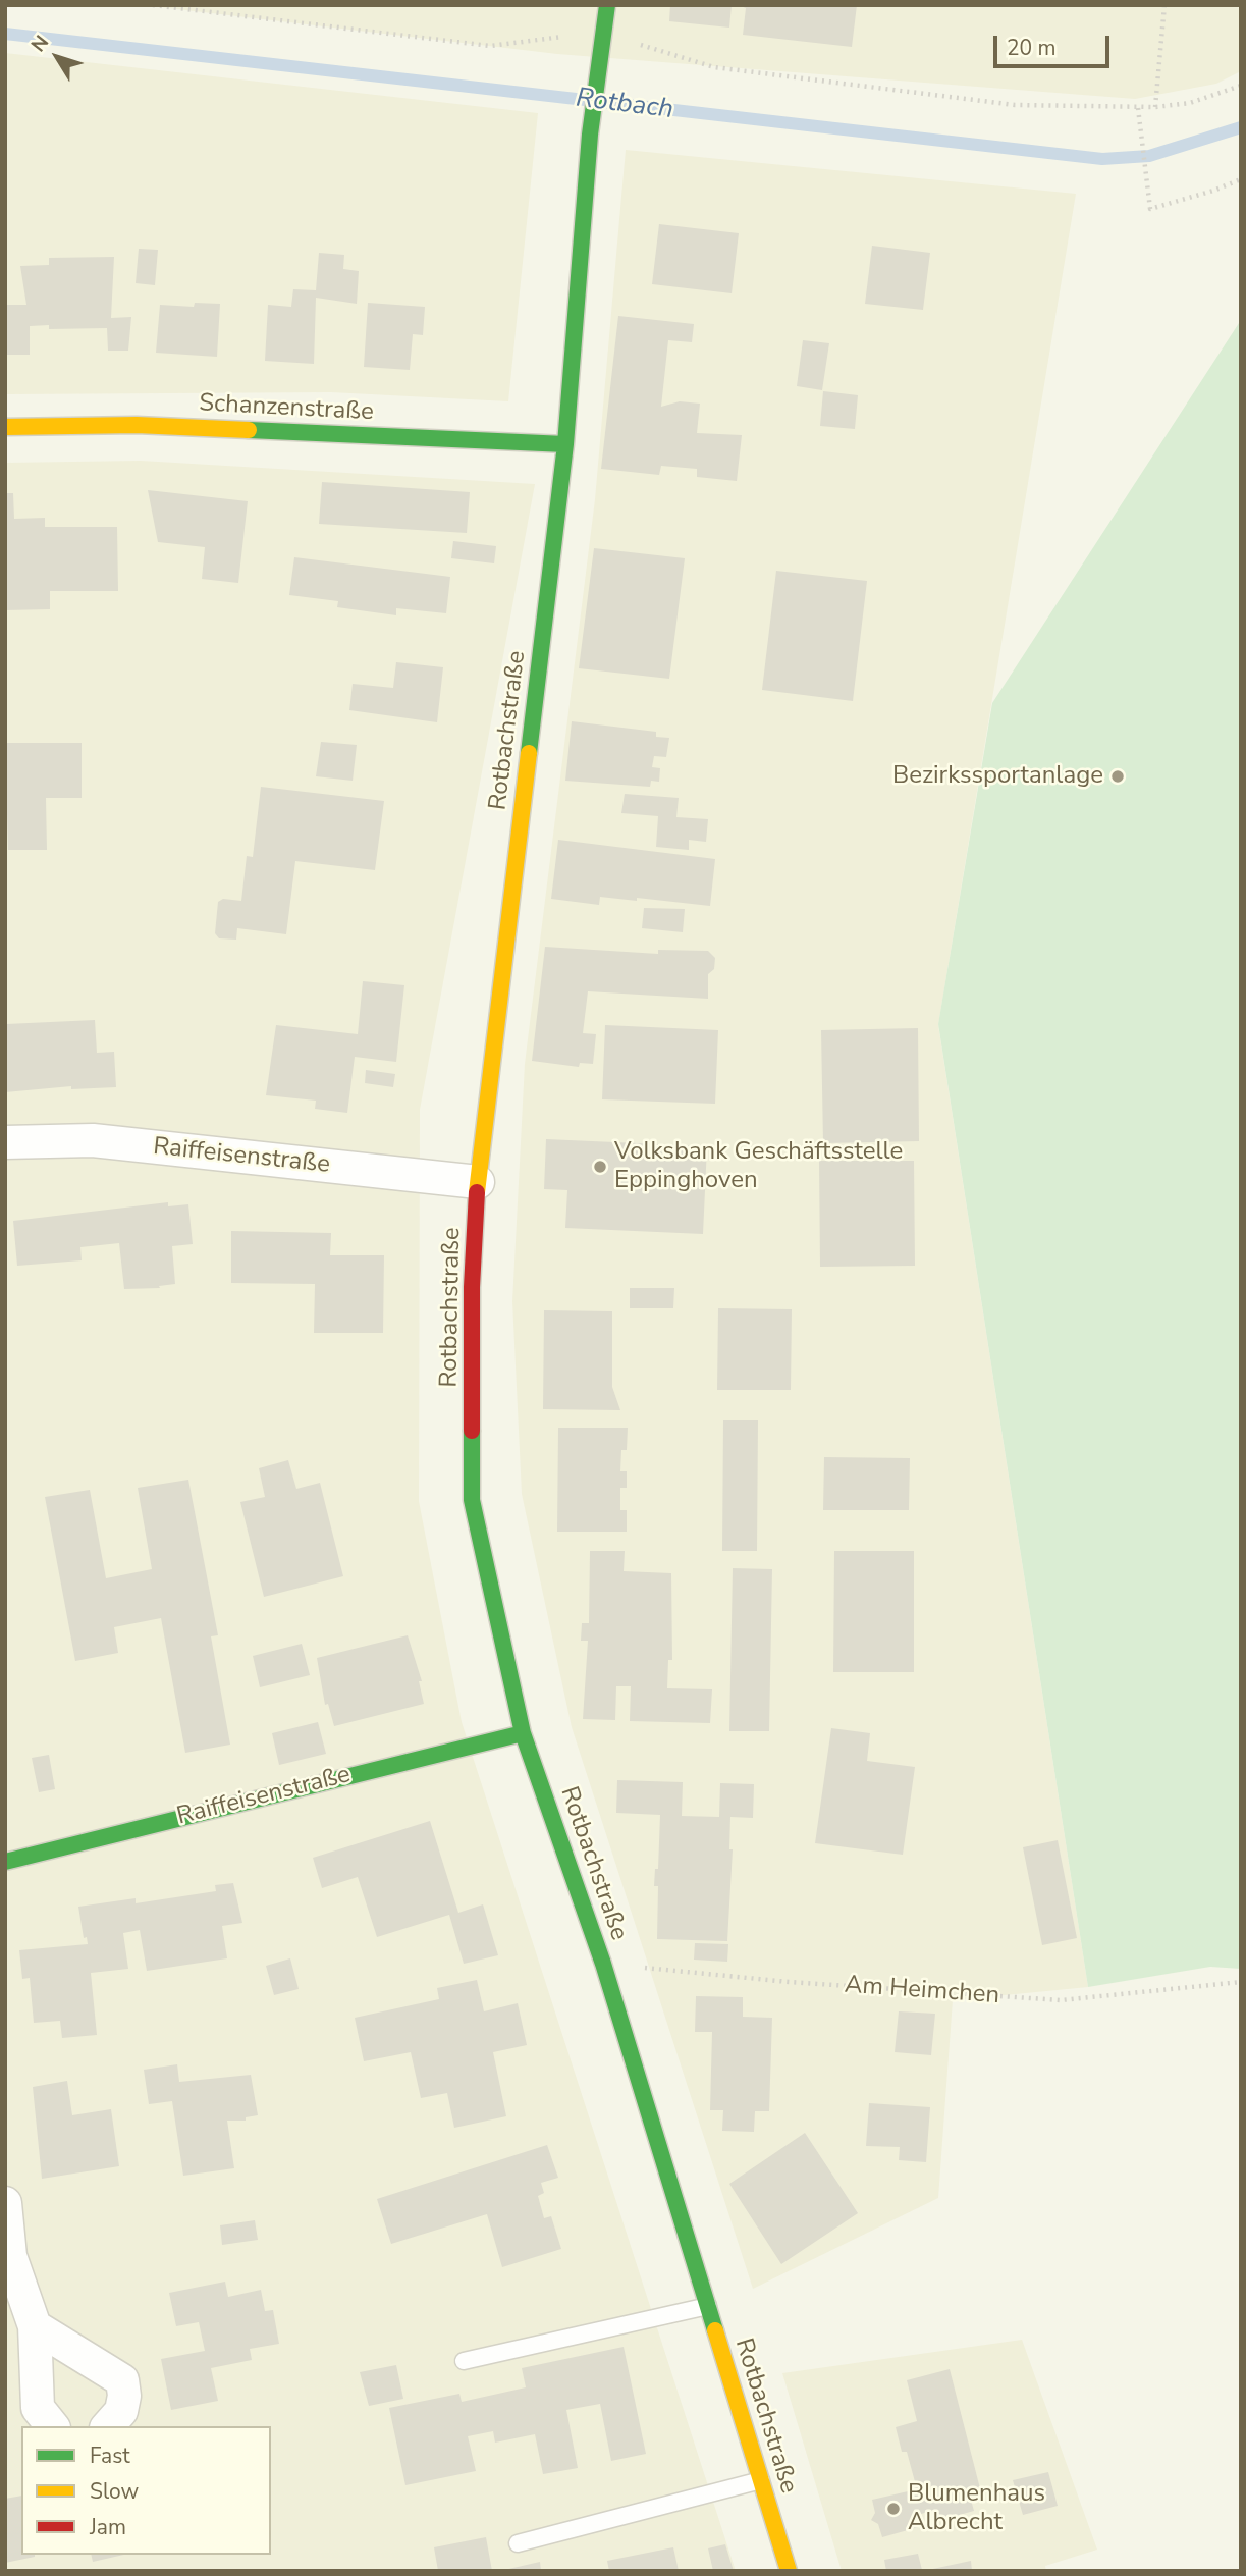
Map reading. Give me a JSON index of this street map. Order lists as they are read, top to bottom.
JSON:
{
  "streets": {
    "street": ["Schanzenstraße", "Rotbachstraße", "Raiffeisenstraße"],
    "path": ["Am Heimchen"]
  },
  "crossings": [
    ["Schanzenstraße", "Rotbachstraße"],
    ["Rotbachstraße", "Raiffeisenstraße"],
    ["Rotbachstraße", "Am Heimchen"]
  ],
  "water": ["Rotbach"],
  "places": ["Bezirkssportanlage", "Volksbank Geschäftsstelle Eppinghoven", "Blumenhaus Albrecht"],
  "legend": ["Fast", "Slow", "Jam"],
  "scale_bar": "20 m",
  "north": "top left"
}
